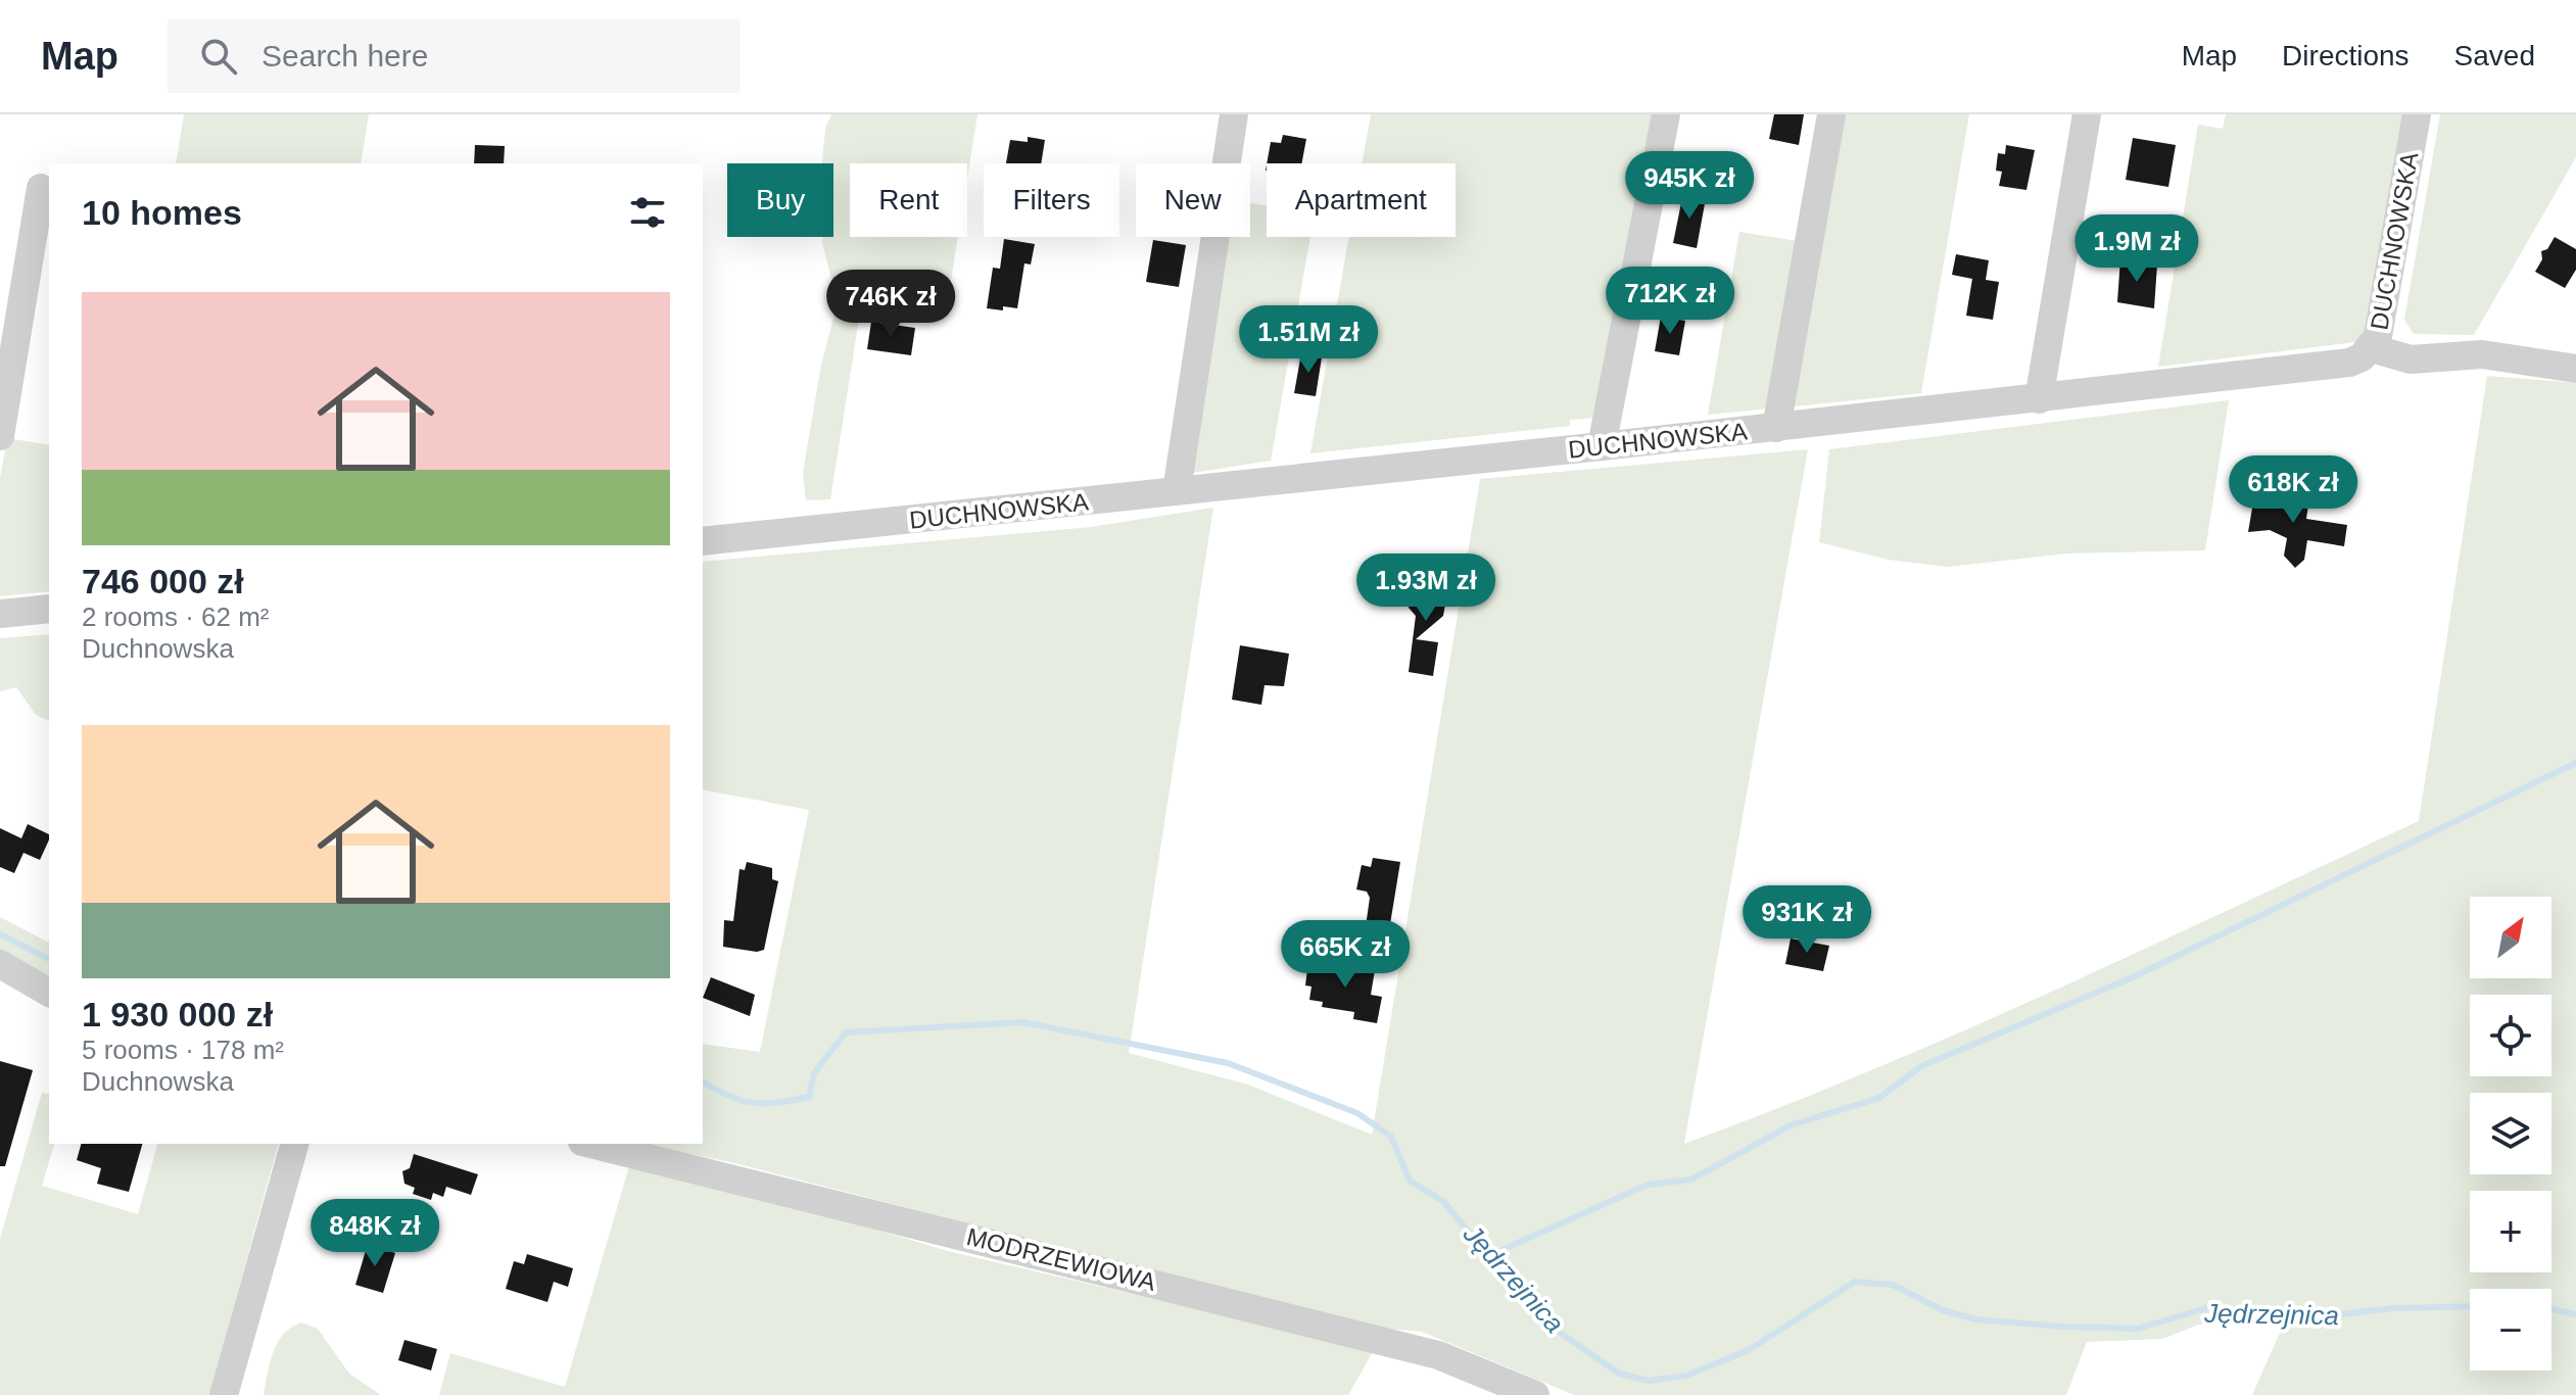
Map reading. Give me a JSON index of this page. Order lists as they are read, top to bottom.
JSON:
{
  "streets": {
    "street": ["DUCHNOWSKA", "MODRZEWIOWA"]
  },
  "water": ["Jędrzejnica"],
  "north": "top right",
  "page": {
    "header": "Map",
    "search": "Search here",
    "nav": ["Map", "Directions", "Saved"],
    "price": [
      "945K zł",
      "1.9M zł",
      "712K zł",
      "746K zł",
      "1.51M zł",
      "618K zł",
      "1.93M zł",
      "931K zł",
      "665K zł",
      "848K zł"
    ],
    "chip": [
      "Buy",
      "Rent",
      "Filters",
      "New",
      "Apartment"
    ],
    "heading": "10 homes",
    "list": [
      {
        "name": "746 000 zł",
        "note": "2 rooms · 62 m² · Duchnowska"
      },
      {
        "name": "1 930 000 zł",
        "note": "5 rooms · 178 m² · Duchnowska"
      }
    ],
    "map_buttons": ["+", "−"]
  }
}
